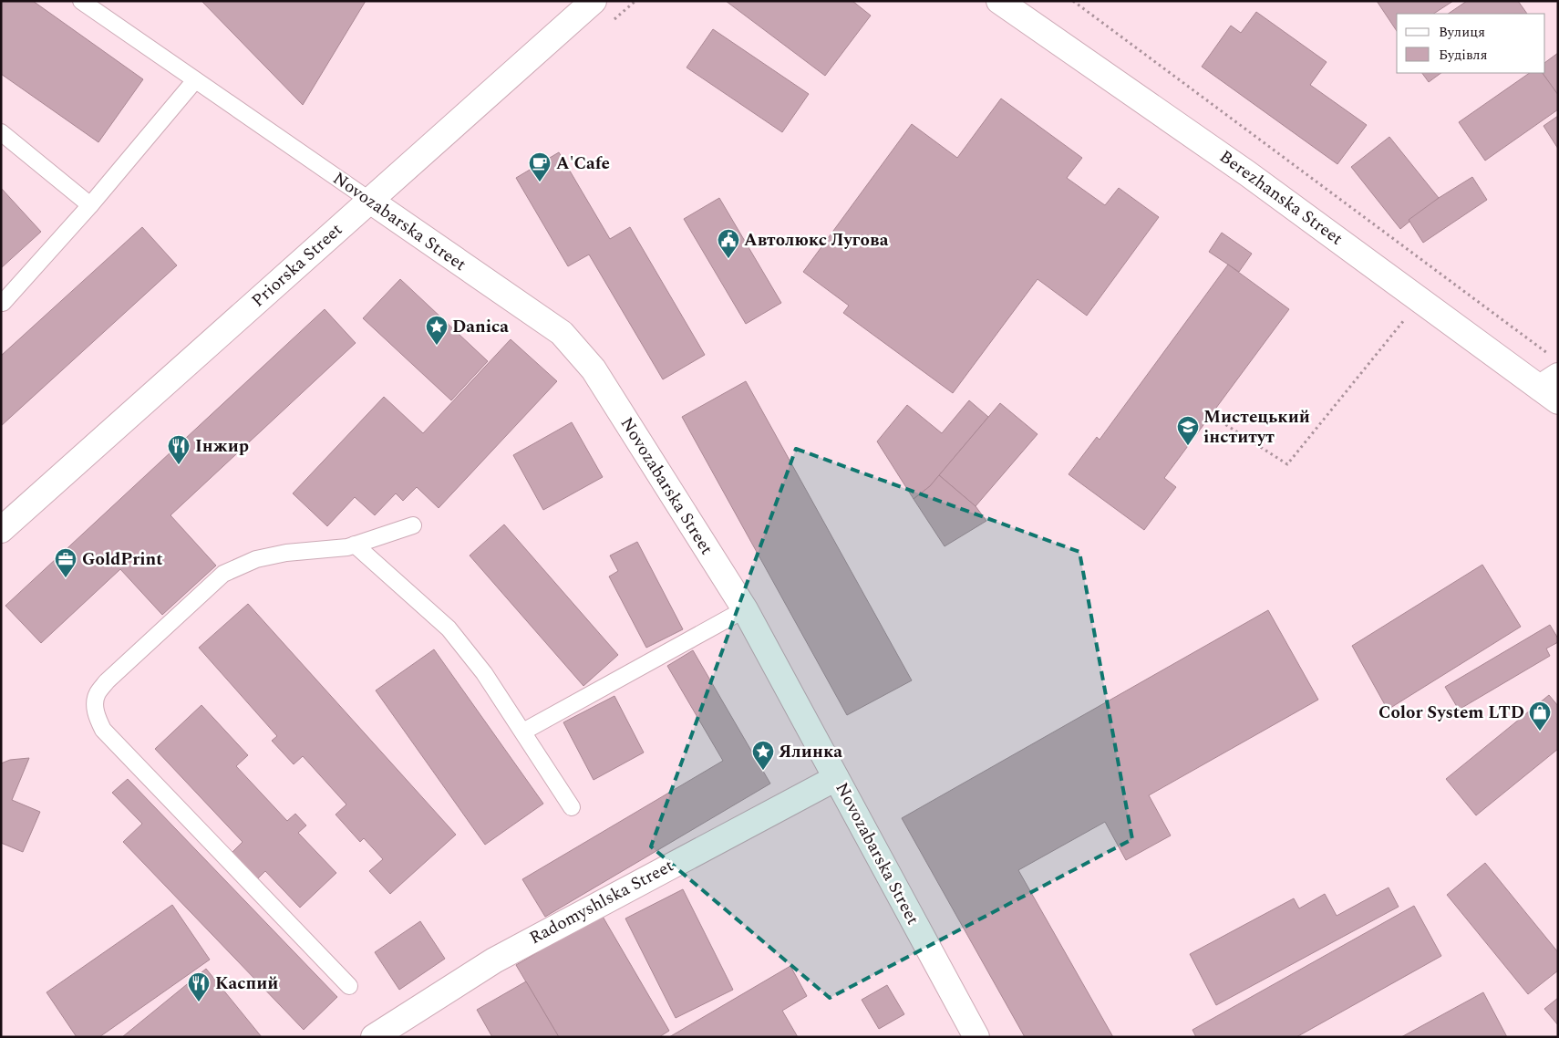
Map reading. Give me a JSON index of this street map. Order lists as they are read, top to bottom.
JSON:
{
  "streets": {
    "street": [
      "Berezhanska Street",
      "Novozabarska Street",
      "Priorska Street",
      "Radomyshlska Street"
    ]
  },
  "crossings": [
    ["Novozabarska Street", "Priorska Street"],
    ["Novozabarska Street", "Radomyshlska Street"]
  ],
  "places": {
    "cafe": ["A'Cafe"],
    "public building": ["Автолюкс Лугова"],
    "place": ["Danica", "Ялинка"],
    "school or university": ["Мистецький інститут"],
    "restaurant": ["Інжир", "Каспий"],
    "office": ["GoldPrint"],
    "shop": ["Color System LTD"]
  },
  "legend": ["Вулиця", "Будівля"]
}
